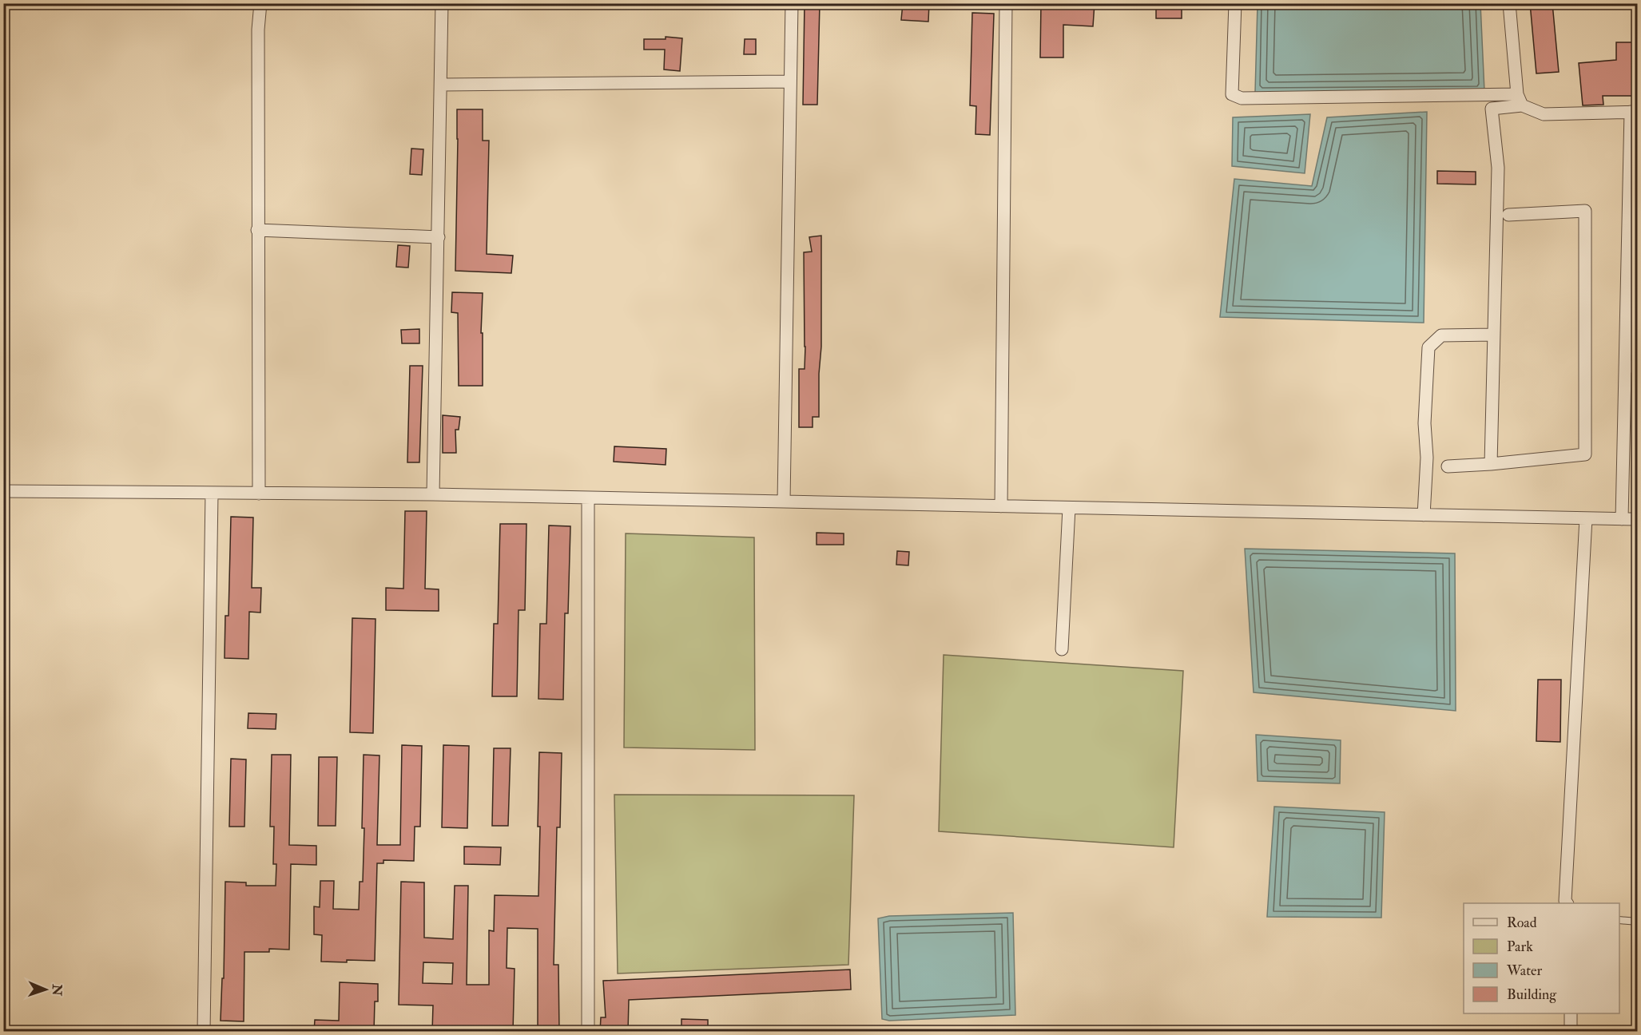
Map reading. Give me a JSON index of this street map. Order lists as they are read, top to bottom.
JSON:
{
  "legend": [
    "Road",
    "Park",
    "Water",
    "Building"
  ],
  "north": "right"
}
